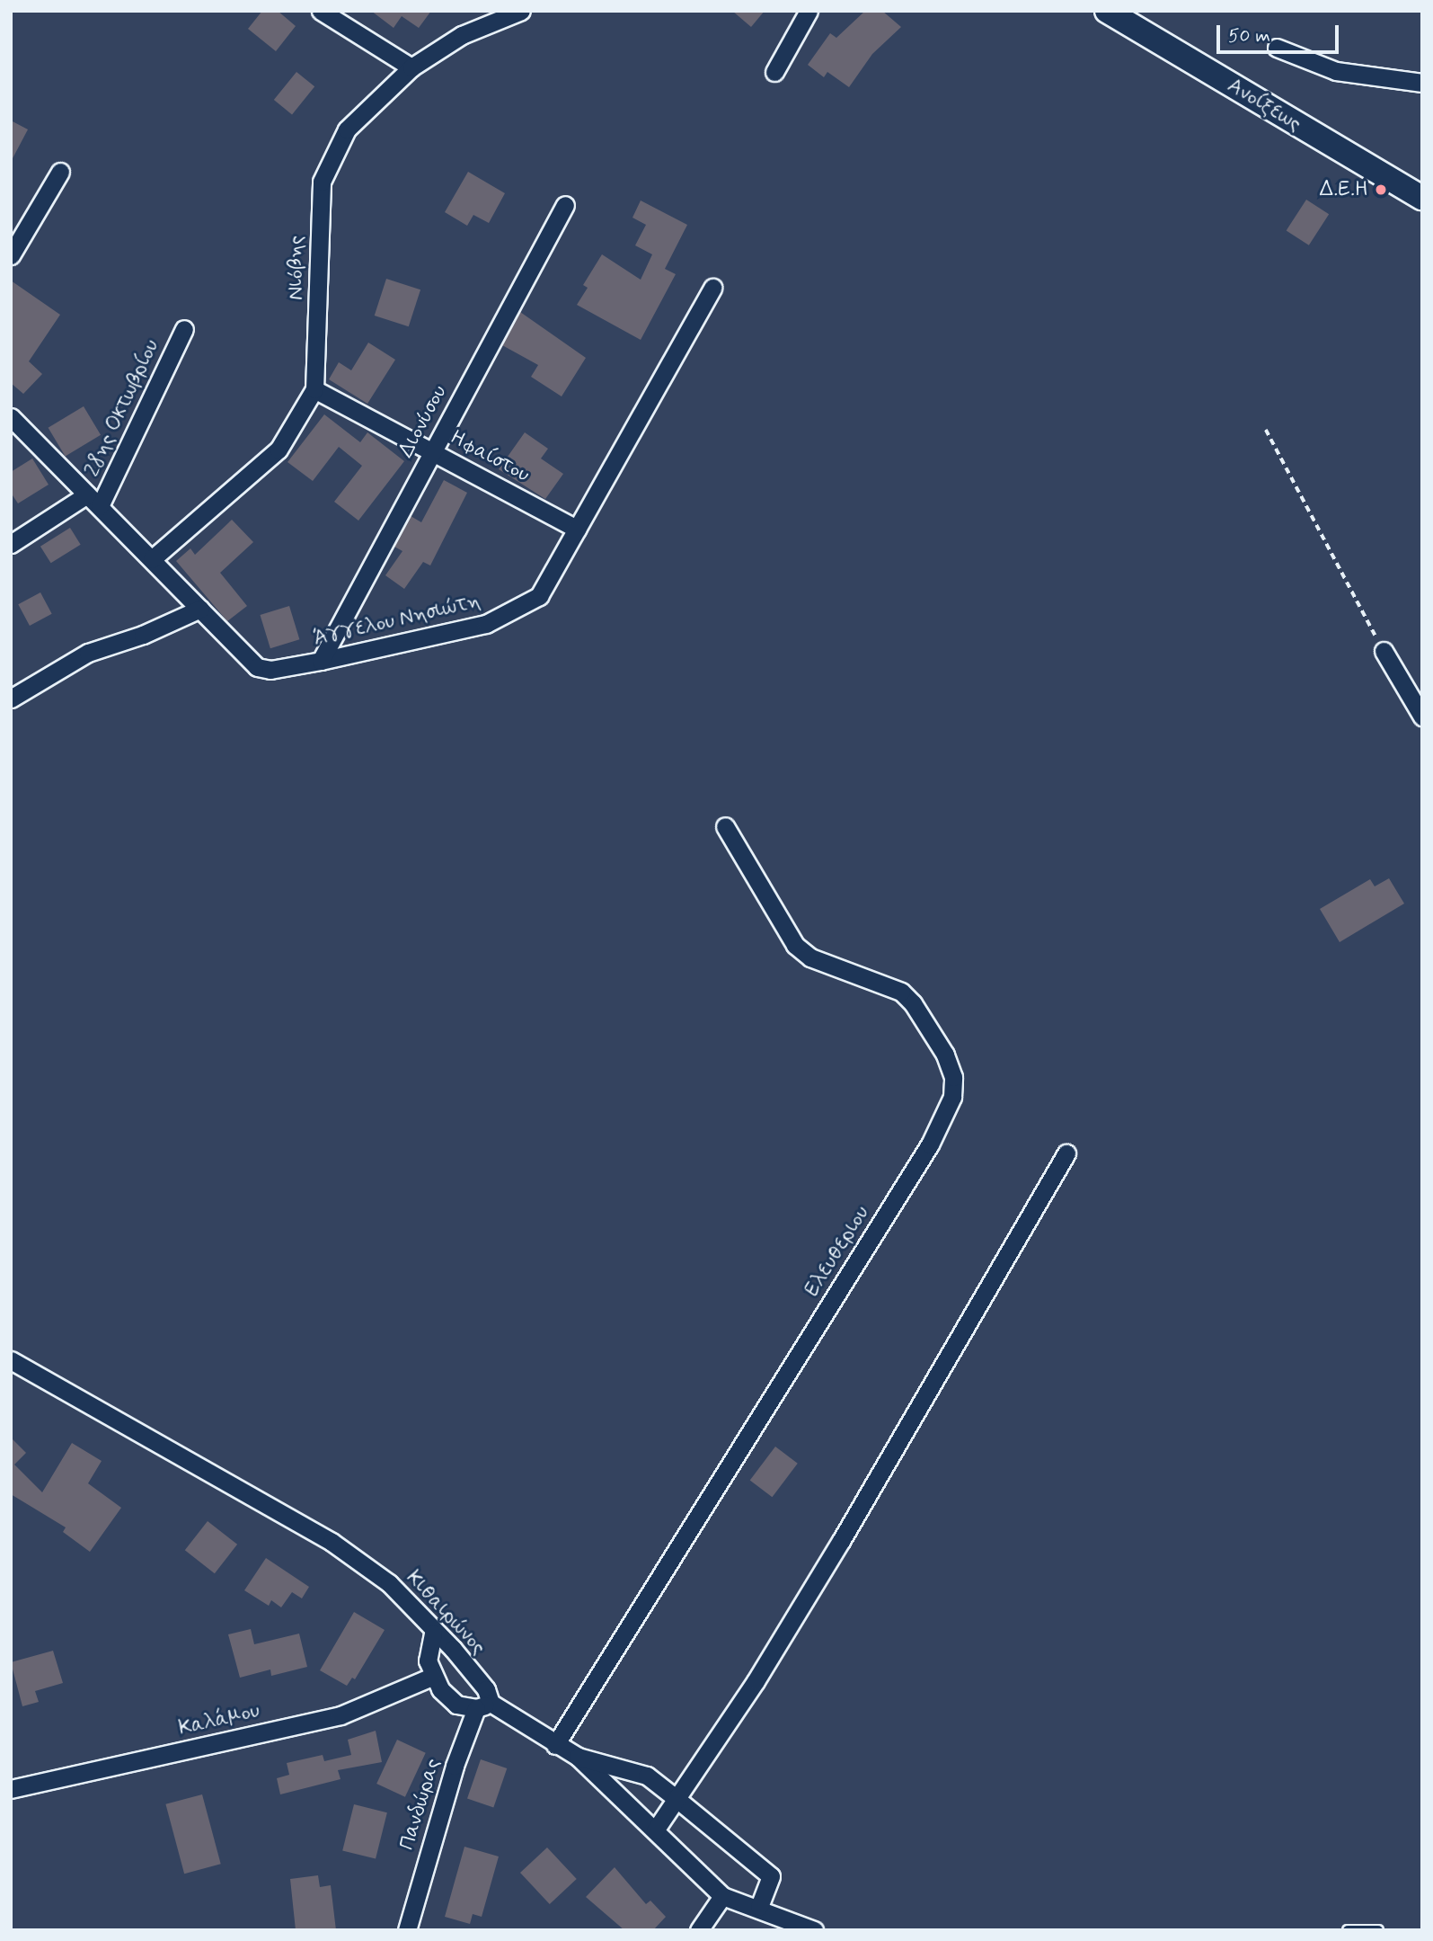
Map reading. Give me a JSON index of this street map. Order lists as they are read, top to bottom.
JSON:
{
  "streets": {
    "street": [
      "Ανοίξεως",
      "Νιόβης",
      "28ης Οκτωβρίου",
      "Διονύσου",
      "Ηφαίστου",
      "Άγγελου Νησιώτη",
      "Ελευθεριου",
      "Κιθαιρώνος",
      "Καλάμου",
      "Πανδώρας"
    ]
  },
  "crossings": [
    ["Νιόβης", "Ηφαίστου"],
    ["Νιόβης", "Άγγελου Νησιώτη"],
    ["28ης Οκτωβρίου", "Άγγελου Νησιώτη"],
    ["Διονύσου", "Ηφαίστου"],
    ["Διονύσου", "Άγγελου Νησιώτη"],
    ["Ηφαίστου", "Άγγελου Νησιώτη"],
    ["Ελευθεριου", "Κιθαιρώνος"],
    ["Κιθαιρώνος", "Πανδώρας"]
  ],
  "places": ["Δ.Ε.Η"],
  "scale_bar": "50 m"
}
